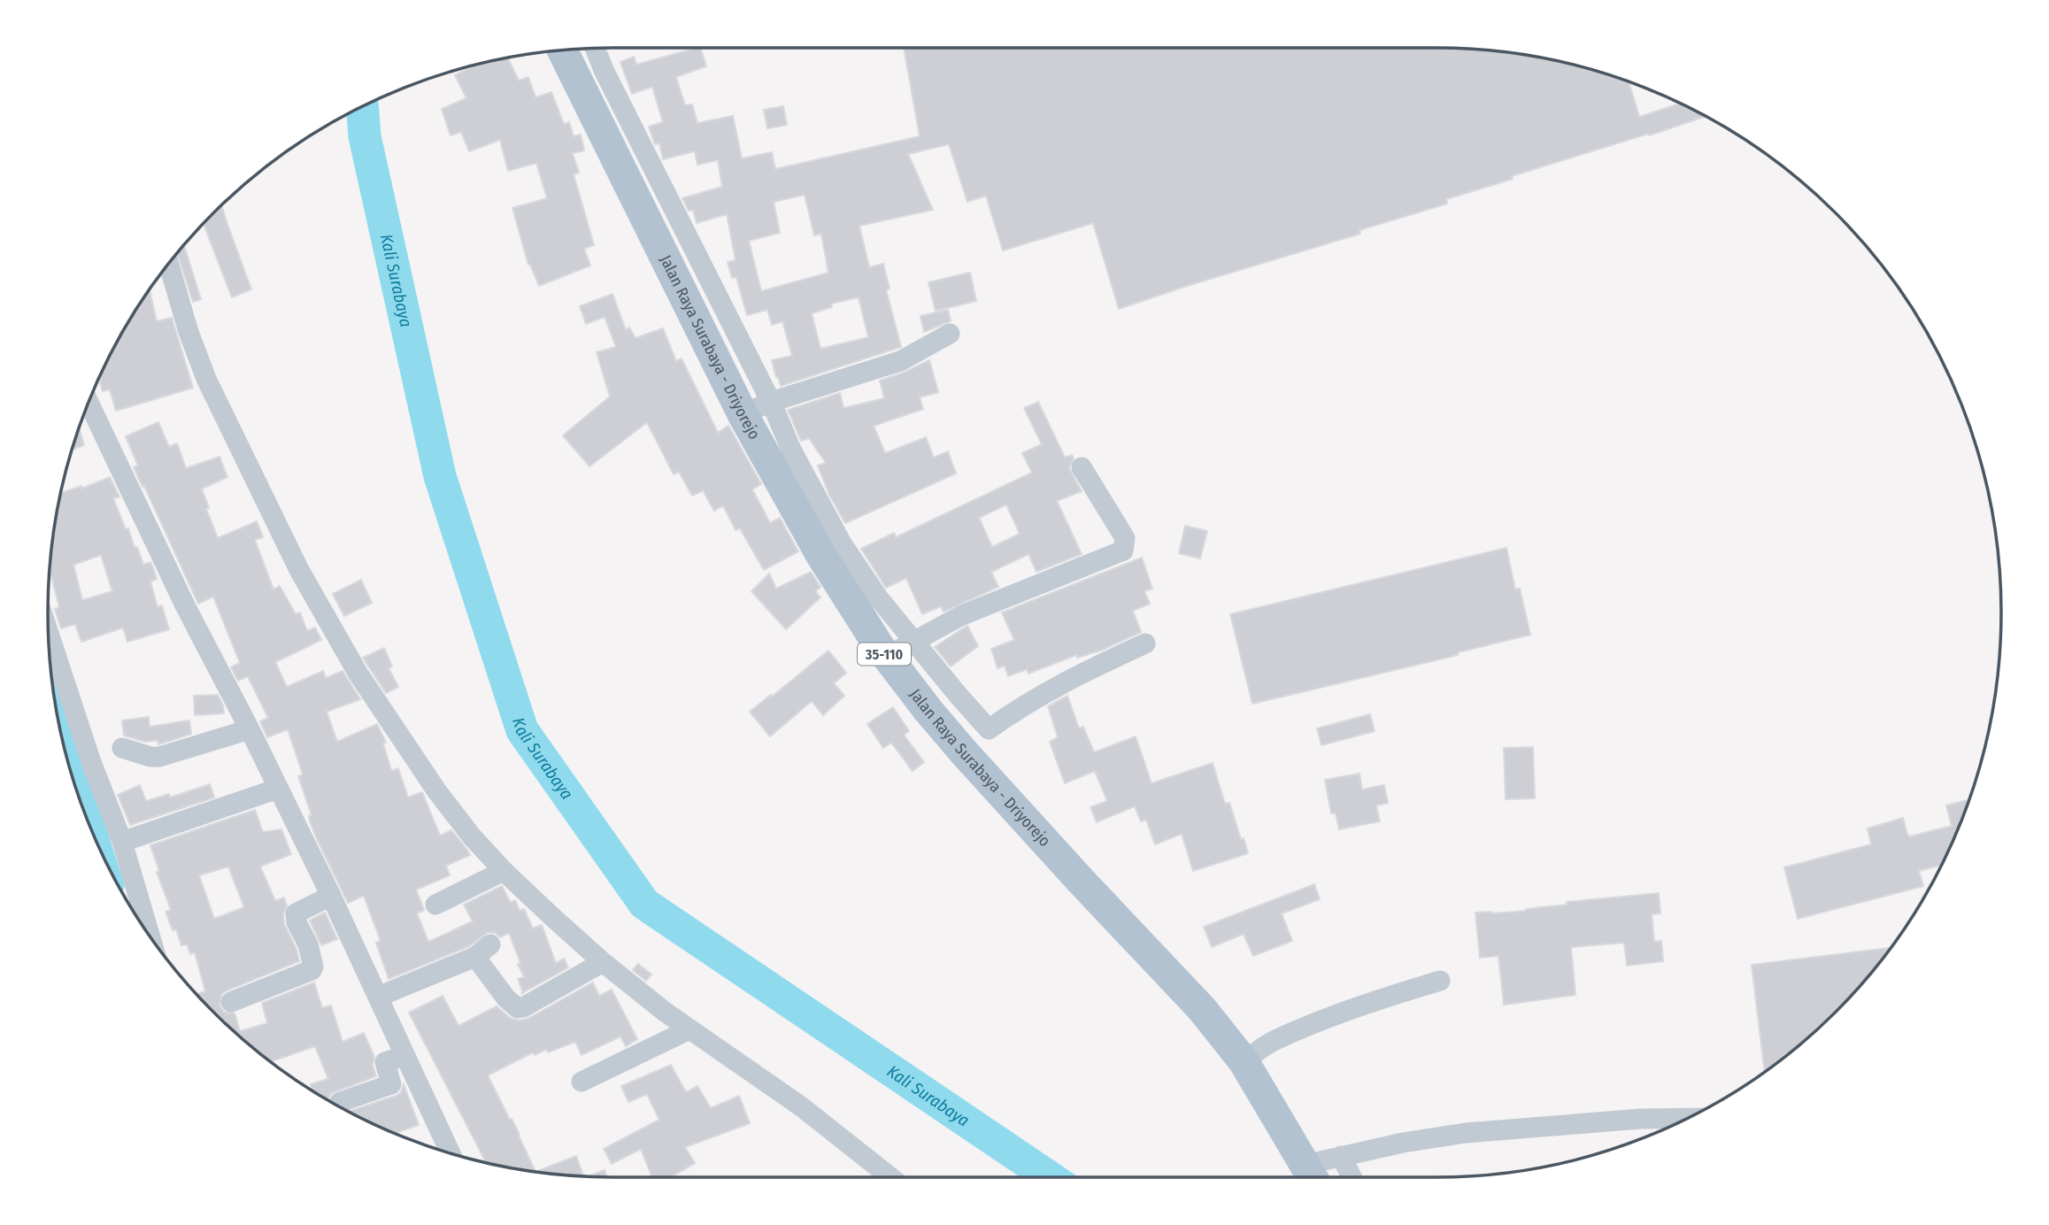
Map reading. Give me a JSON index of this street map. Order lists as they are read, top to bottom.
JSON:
{
  "streets": {
    "main road": ["Jalan Raya Surabaya - Driyorejo", "35-110"]
  },
  "water": ["Kali Surabaya"]
}
